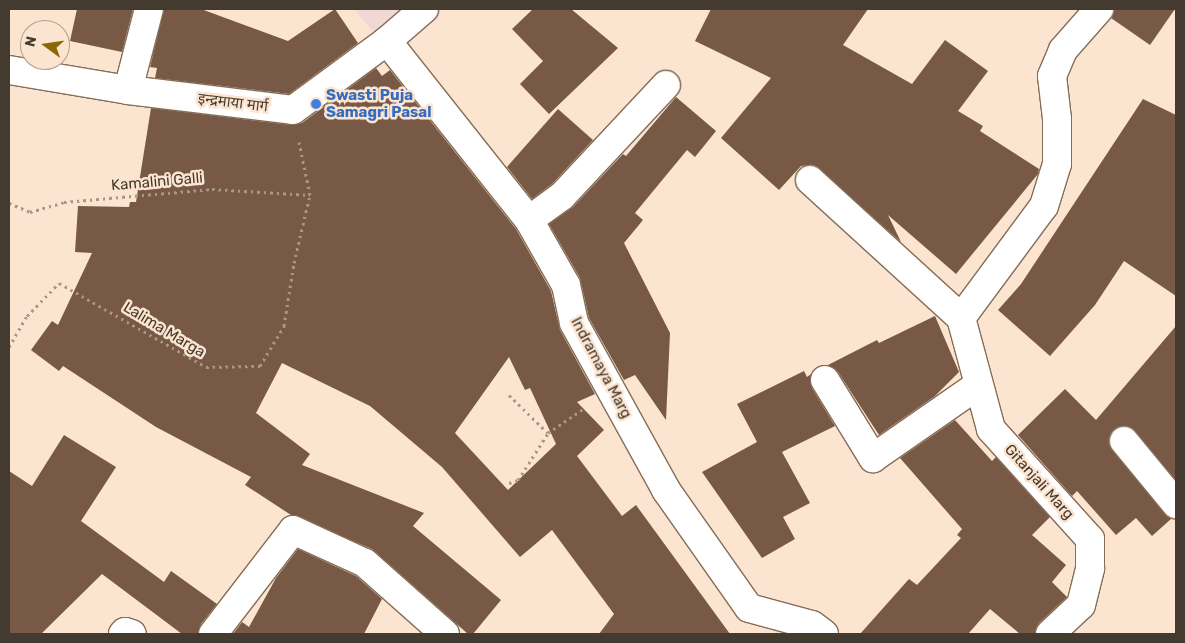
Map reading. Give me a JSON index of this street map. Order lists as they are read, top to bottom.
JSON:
{
  "streets": {
    "street": ["इन्द्रमाया मार्ग", "Indramaya Marg", "Gitanjali Marg"],
    "path": ["Kamalini Galli", "Lalima Marga"]
  },
  "crossings": [
    ["इन्द्रमाया मार्ग", "Lalima Marga"],
    ["Kamalini Galli", "Lalima Marga"]
  ],
  "places": ["Swasti Puja Samagri Pasal"],
  "north": "left"
}
